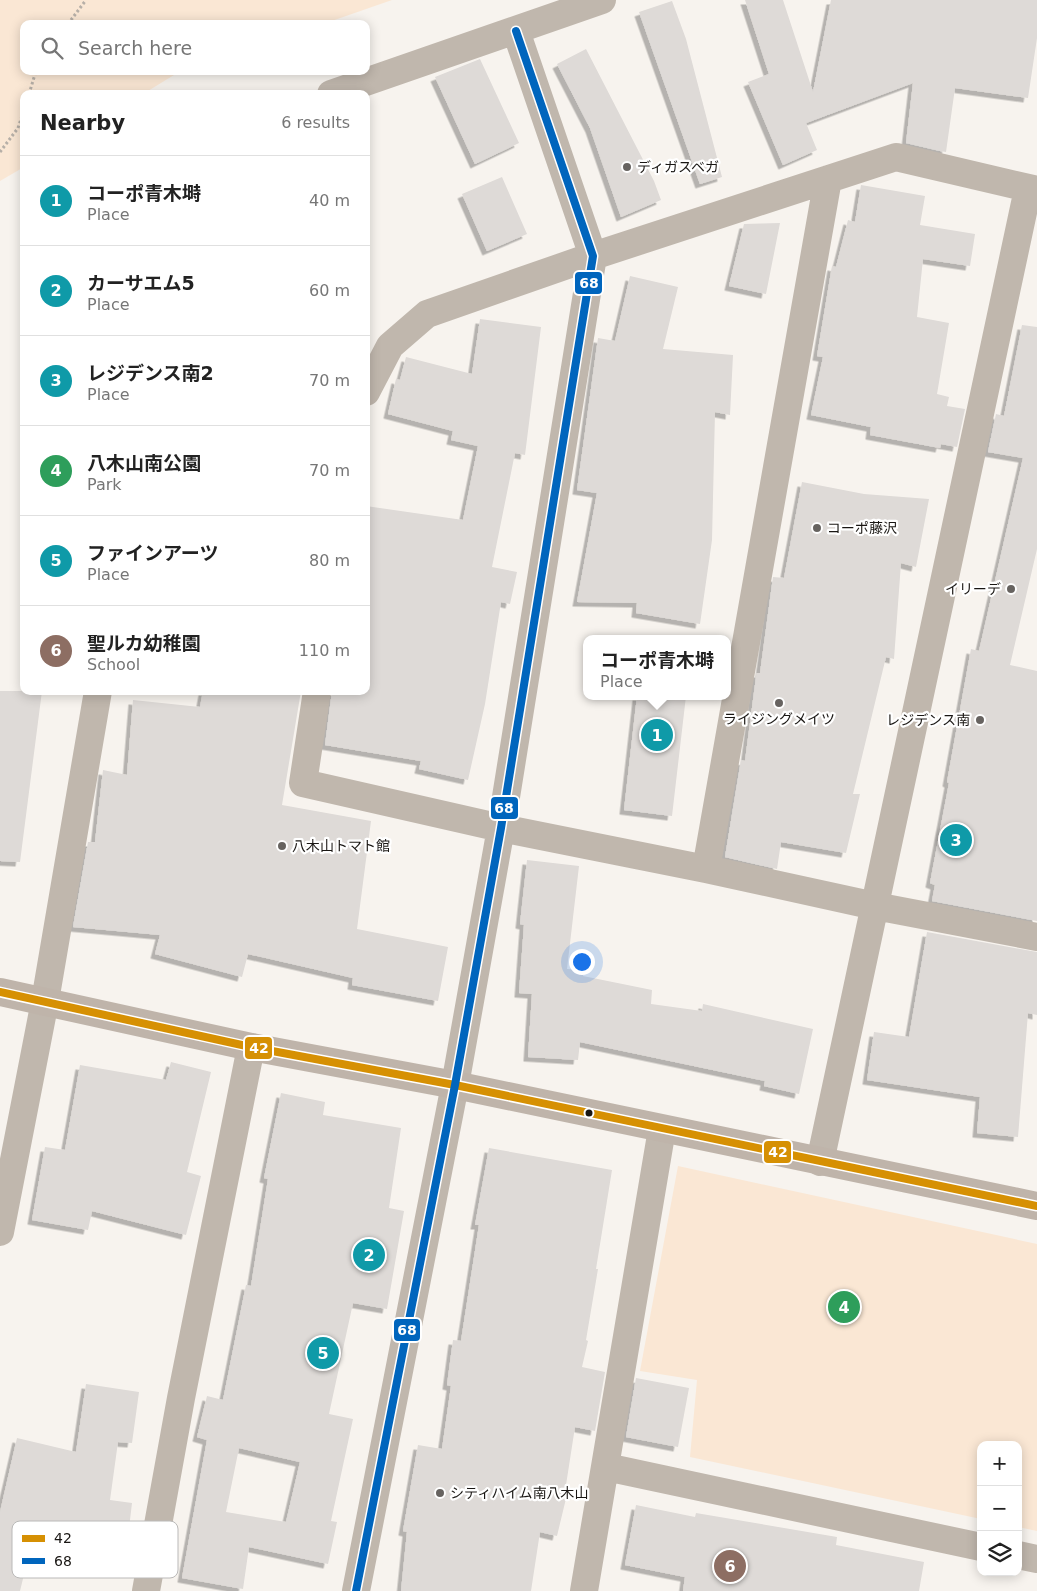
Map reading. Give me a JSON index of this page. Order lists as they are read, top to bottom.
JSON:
{
  "places": [
    "ディガスベガ",
    "コーポ藤沢",
    "イリーデ",
    "ライジングメイツ",
    "レジデンス南",
    "八木山トマト館",
    "シティハイム南八木山"
  ],
  "lines": ["transit line 68", "transit line 42"],
  "legend": ["42", "68"],
  "page": {
    "search": "Search here",
    "heading": ["Nearby", "6 results"],
    "list": [
      {
        "mark": "1",
        "name": "コーポ青木塒",
        "note": "Place",
        "value": "40 m"
      },
      {
        "mark": "2",
        "name": "カーサエム5",
        "note": "Place",
        "value": "60 m"
      },
      {
        "mark": "3",
        "name": "レジデンス南2",
        "note": "Place",
        "value": "70 m"
      },
      {
        "mark": "4",
        "name": "八木山南公園",
        "note": "Park",
        "value": "70 m"
      },
      {
        "mark": "5",
        "name": "ファインアーツ",
        "note": "Place",
        "value": "80 m"
      },
      {
        "mark": "6",
        "name": "聖ルカ幼稚園",
        "note": "School",
        "value": "110 m"
      }
    ],
    "popup": ["コーポ青木塒", "Place"],
    "pins": [
      "1",
      "3",
      "2",
      "4",
      "5",
      "6"
    ],
    "map_buttons": ["+", "−"]
  }
}
